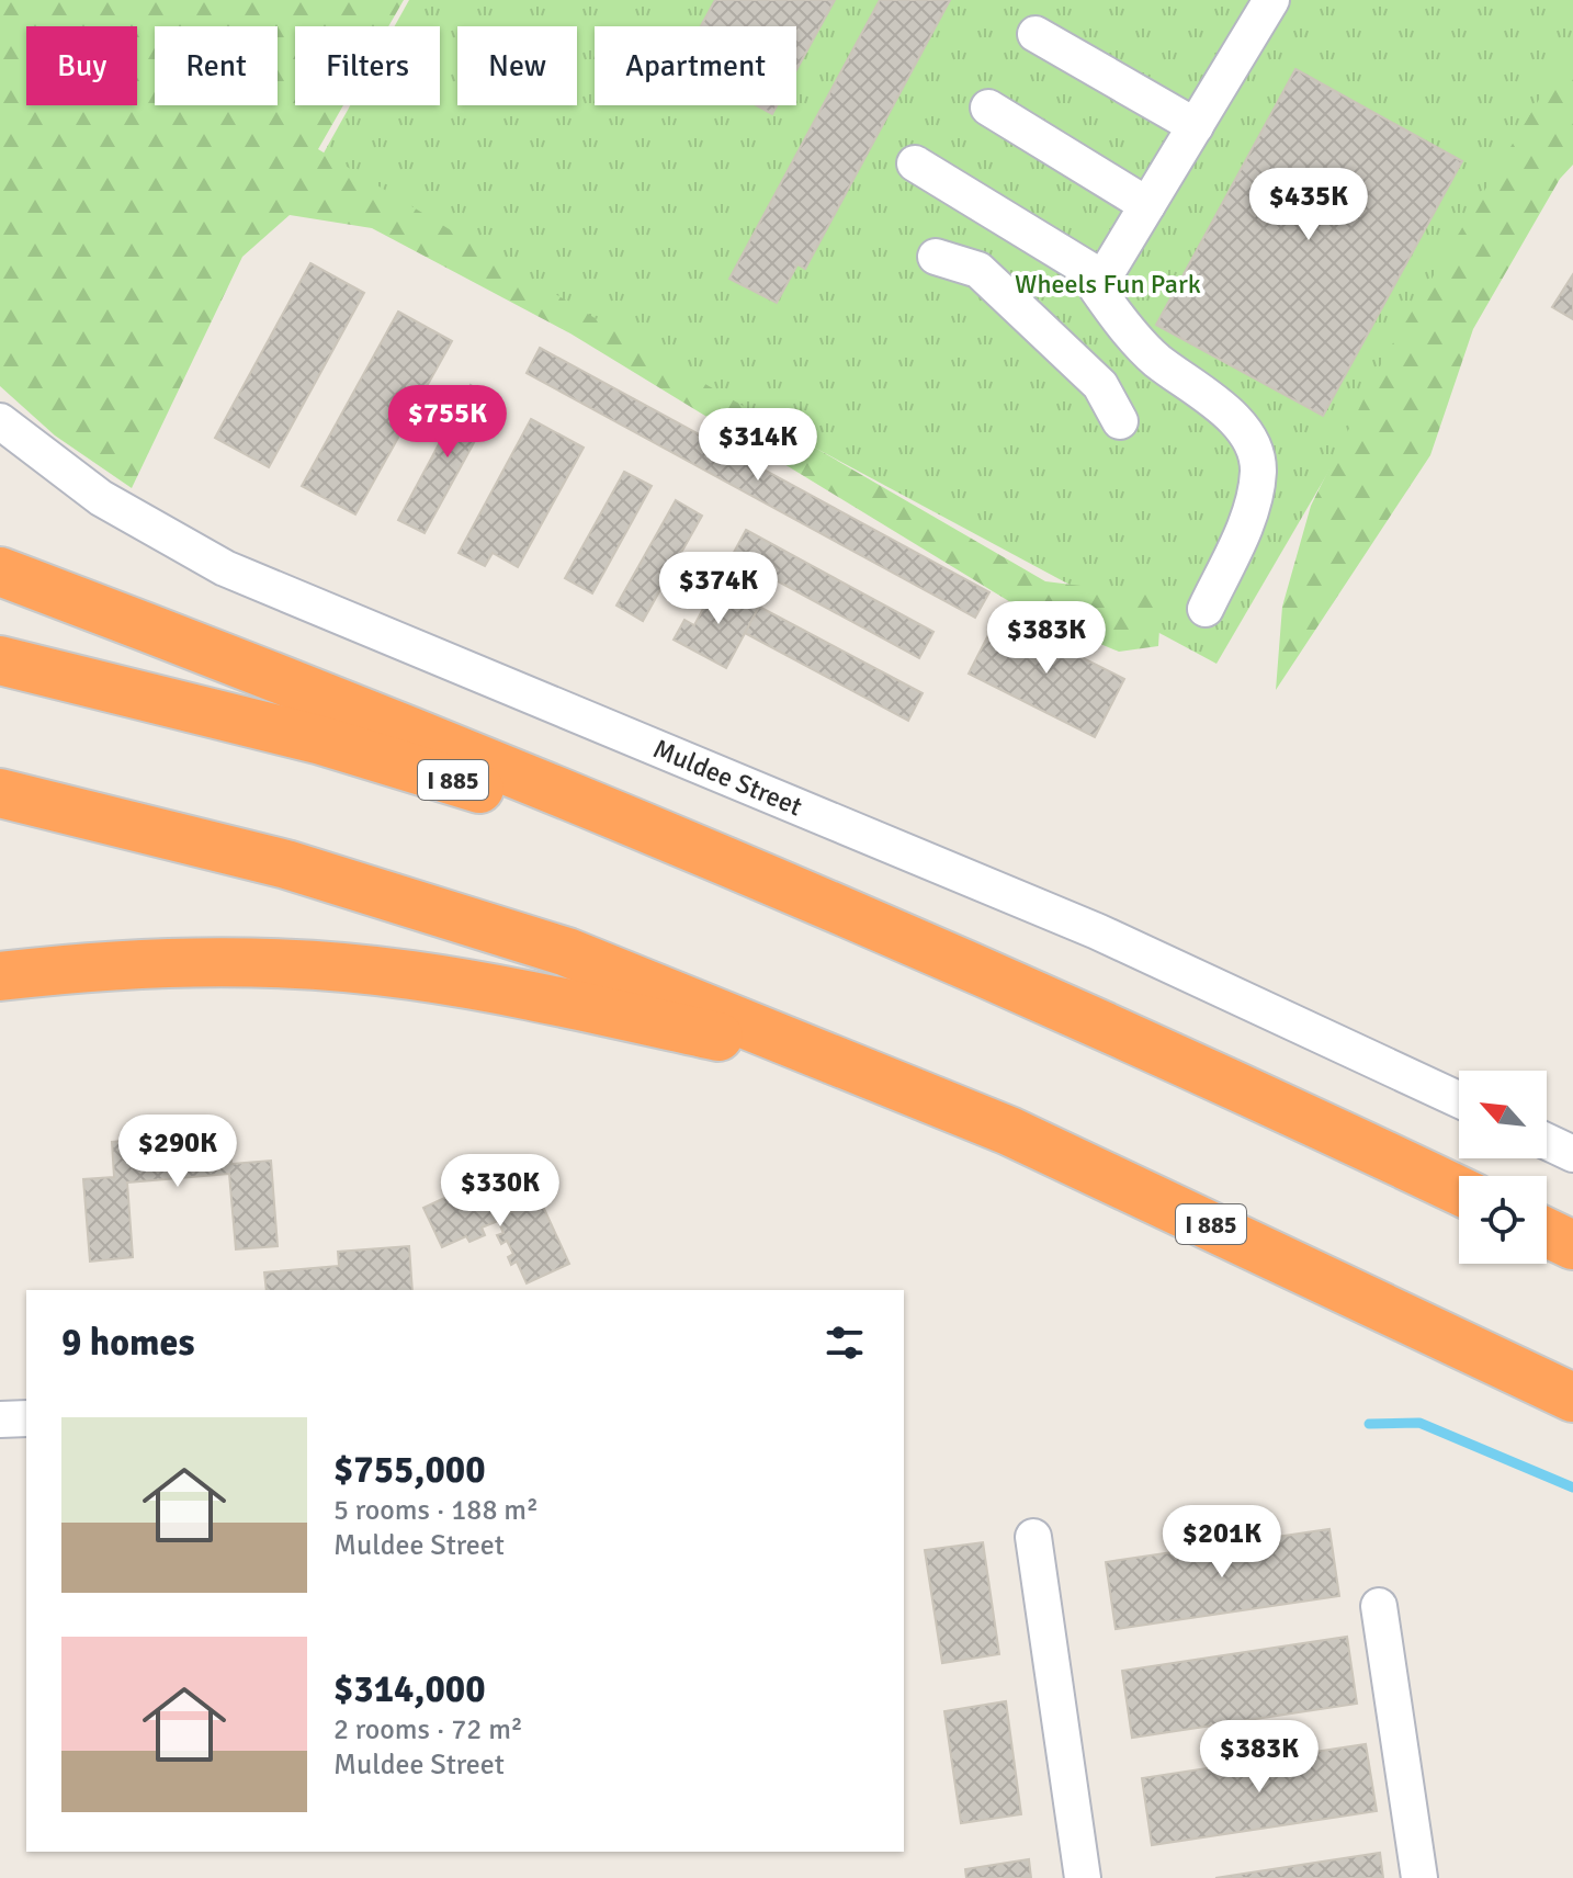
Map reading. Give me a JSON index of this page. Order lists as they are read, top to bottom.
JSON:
{
  "streets": {
    "highway": ["I 885"],
    "street": ["Muldee Street"]
  },
  "parks": ["Wheels Fun Park"],
  "north": "top left",
  "page": {
    "chip": [
      "Buy",
      "Rent",
      "Filters",
      "New",
      "Apartment"
    ],
    "price": [
      "$435K",
      "$755K",
      "$314K",
      "$374K",
      "$383K",
      "$290K",
      "$330K",
      "$201K",
      "$383K"
    ],
    "heading": "9 homes",
    "list": [
      {
        "name": "$755,000",
        "note": "5 rooms · 188 m² · Muldee Street"
      },
      {
        "name": "$314,000",
        "note": "2 rooms · 72 m² · Muldee Street"
      }
    ]
  }
}
